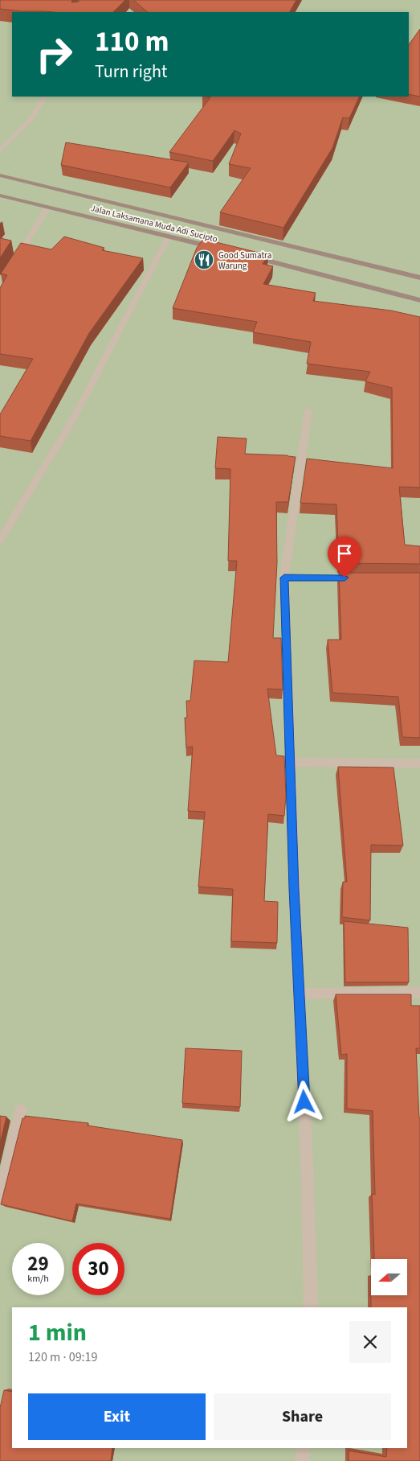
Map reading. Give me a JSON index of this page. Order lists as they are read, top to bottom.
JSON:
{
  "streets": {
    "main road": ["Jalan Laksamana Muda Adi Sucipto"]
  },
  "places": {
    "restaurant": ["Good Sumatra Warung"]
  },
  "north": "left",
  "page": {
    "turn": ["110 m", "Turn right"],
    "speed": "29 km/h",
    "limit": "30",
    "heading": ["1 min", "120 m · 09:19"],
    "buttons": ["Exit", "Share"]
  }
}
